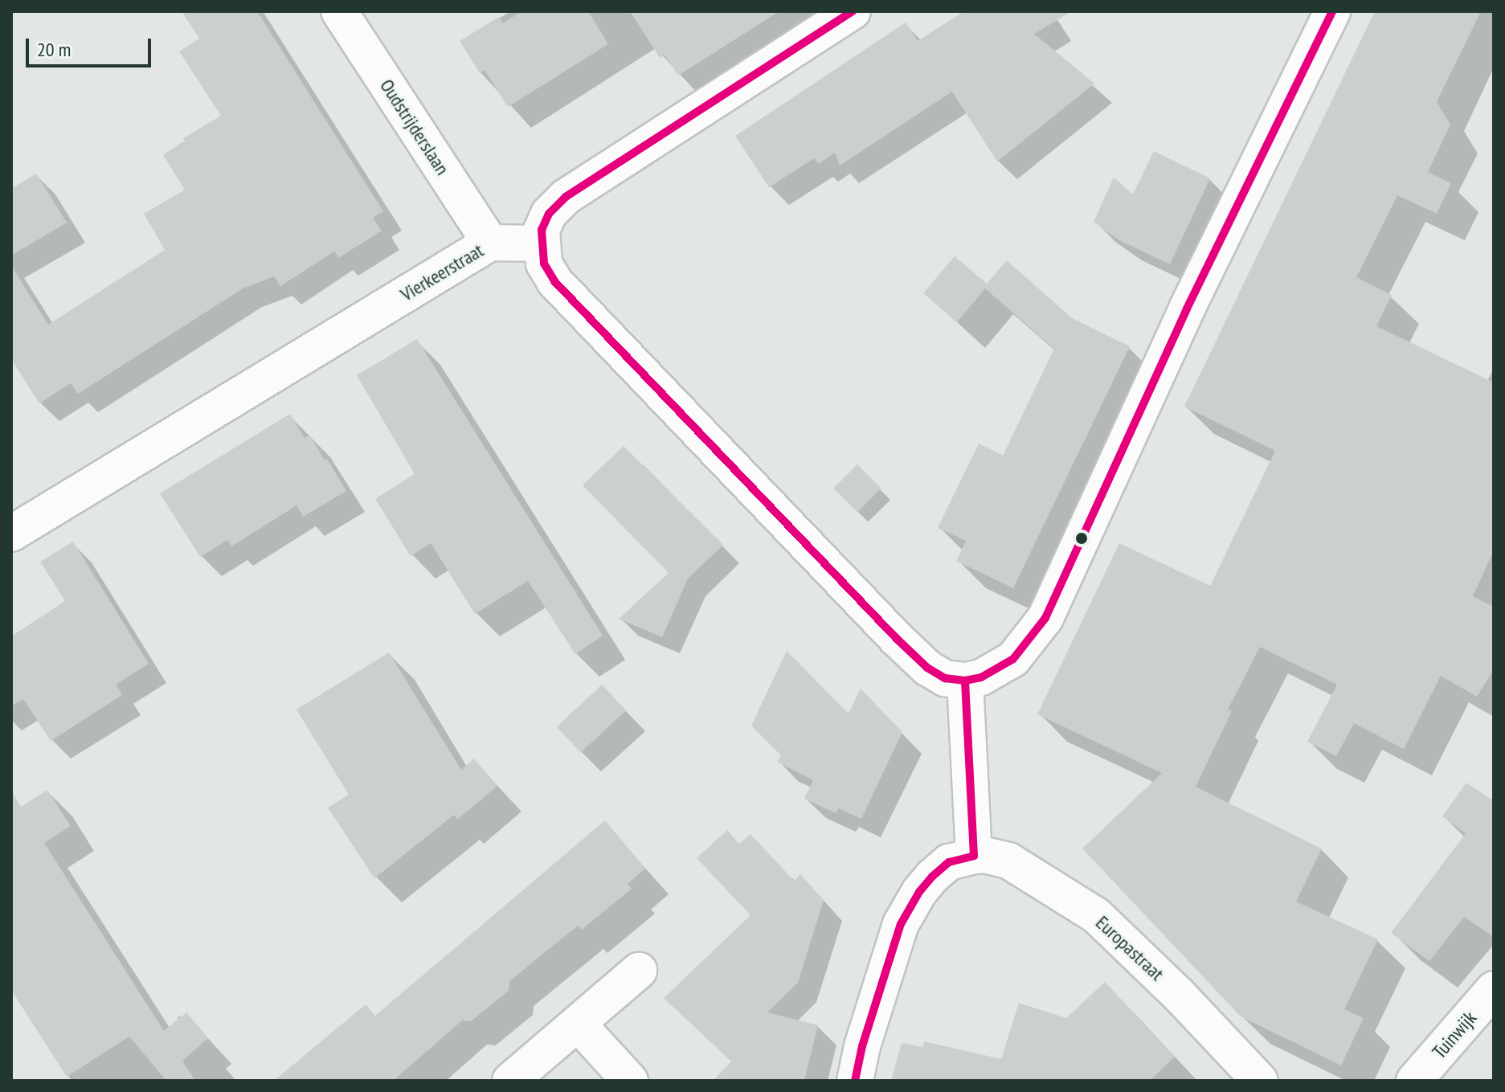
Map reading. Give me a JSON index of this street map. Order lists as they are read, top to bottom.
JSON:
{
  "streets": {
    "street": [
      "Oudstrijderslaan",
      "Vierkeerstraat",
      "Europastraat",
      "Tuinwijk"
    ]
  },
  "crossings": [
    ["Oudstrijderslaan", "Vierkeerstraat"]
  ],
  "scale_bar": "20 m"
}
